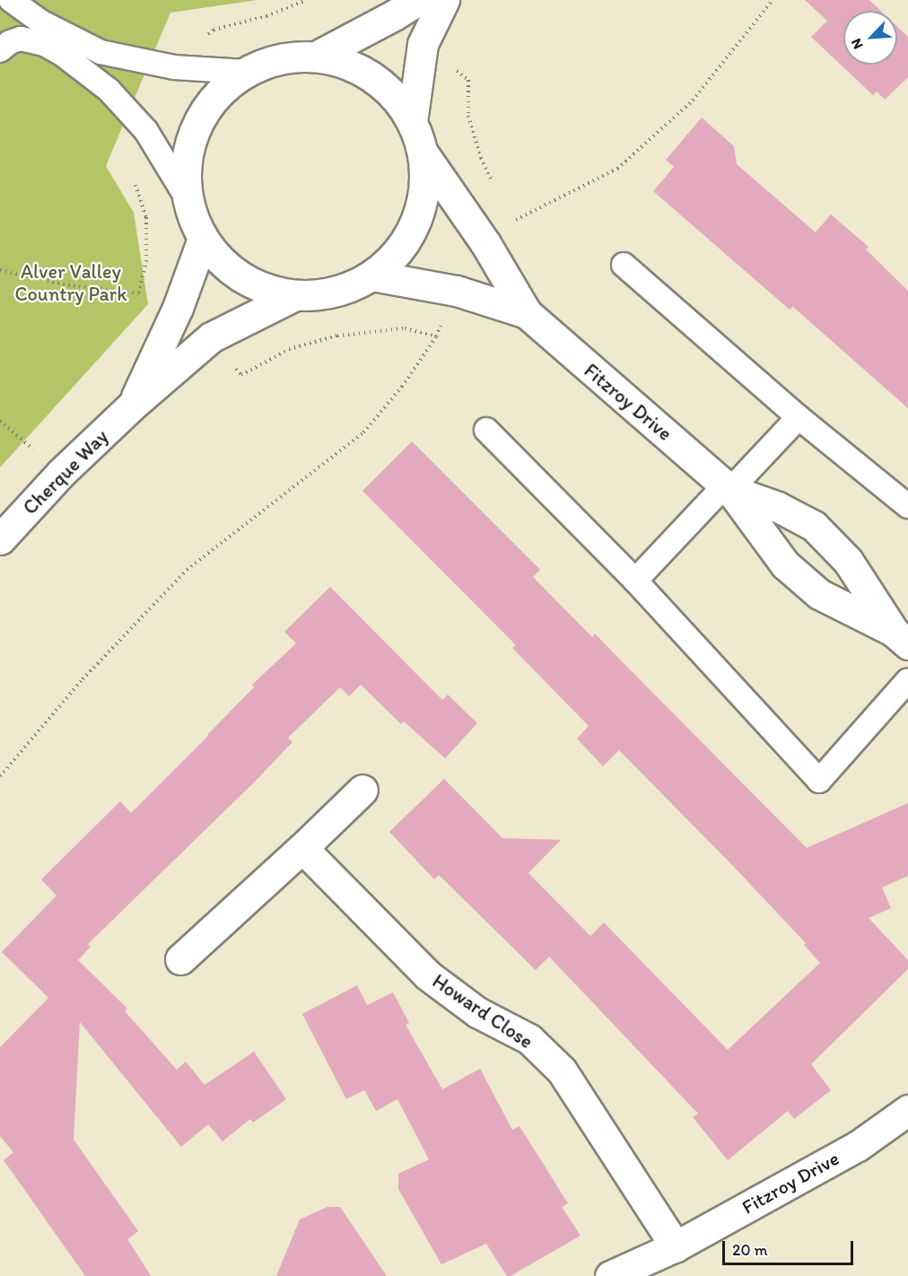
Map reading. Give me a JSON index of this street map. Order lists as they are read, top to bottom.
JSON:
{
  "streets": {
    "street": ["Fitzroy Drive", "Cherque Way", "Howard Close"]
  },
  "crossings": [
    ["Fitzroy Drive", "Howard Close"]
  ],
  "parks": ["Alver Valley Country Park"],
  "scale_bar": "20 m",
  "north": "bottom left"
}
